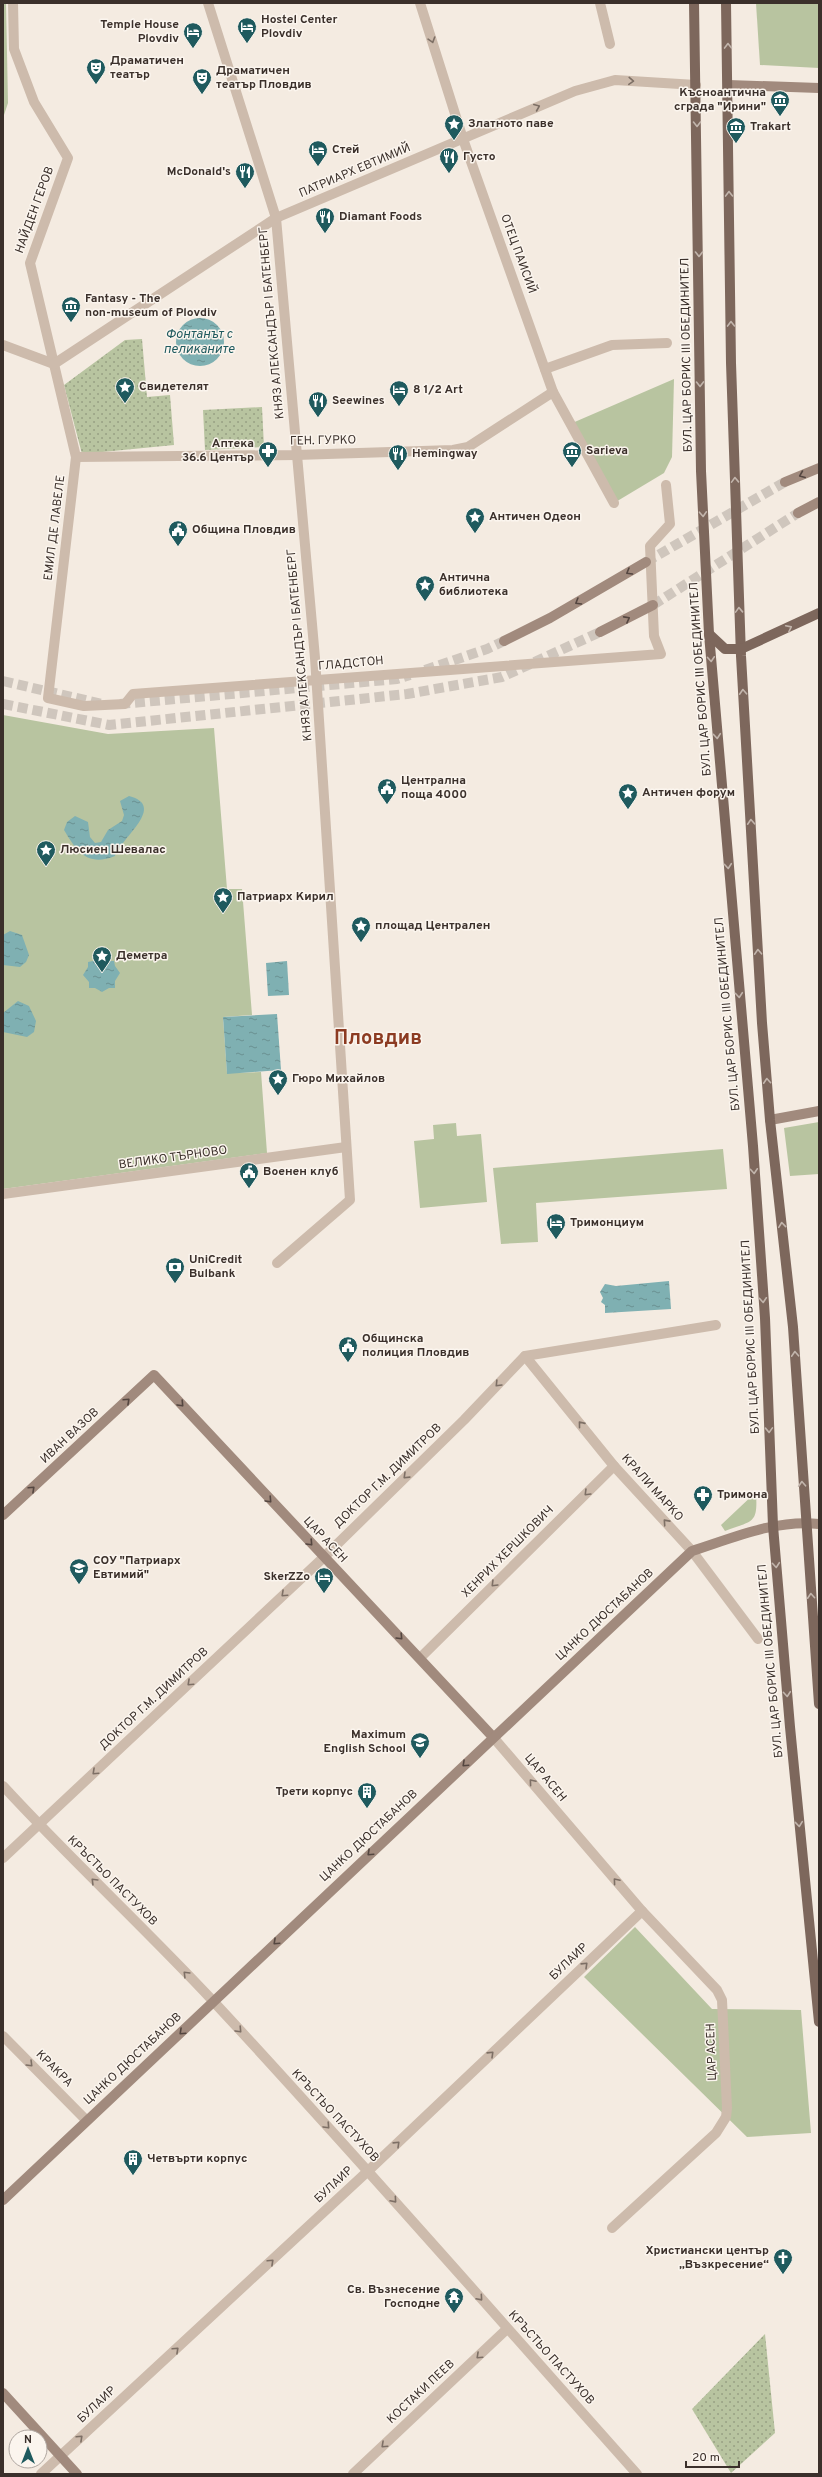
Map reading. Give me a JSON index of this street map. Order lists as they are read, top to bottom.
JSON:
{
  "streets": {
    "main road": ["БУЛ. ЦАР БОРИС III ОБЕДИНИТЕЛ"],
    "street": [
      "ПАТРИАРХ ЕВТИМИЙ",
      "НАЙДЕН ГЕРОВ",
      "ОТЕЦ ПАИСИЙ",
      "КНЯЗ АЛЕКСАНДЪР I БАТЕНБЕРГ",
      "ГЕН. ГУРКО",
      "ЕМИЛ ДЕ ЛАВЕЛЕ",
      "ГЛАДСТОН",
      "ВЕЛИКО ТЪРНОВО",
      "ИВАН ВАЗОВ",
      "ДОКТОР Г.М. ДИМИТРОВ",
      "КРАЛИ МАРКО",
      "ЦАР АСЕН",
      "ХЕНРИХ ХЕРШКОВИЧ",
      "ЦАНКО ДЮСТАБАНОВ",
      "КРЪСТЬО ПАСТУХОВ",
      "БУЛАИР",
      "КРАКРА",
      "КОСТАКИ ПЕЕВ"
    ]
  },
  "crossings": [
    ["ПАТРИАРХ ЕВТИМИЙ", "НАЙДЕН ГЕРОВ"],
    ["ПАТРИАРХ ЕВТИМИЙ", "ОТЕЦ ПАИСИЙ"],
    ["ПАТРИАРХ ЕВТИМИЙ", "КНЯЗ АЛЕКСАНДЪР I БАТЕНБЕРГ"],
    ["ПАТРИАРХ ЕВТИМИЙ", "БУЛ. ЦАР БОРИС III ОБЕДИНИТЕЛ"],
    ["ПАТРИАРХ ЕВТИМИЙ", "ЕМИЛ ДЕ ЛАВЕЛЕ"],
    ["НАЙДЕН ГЕРОВ", "ЕМИЛ ДЕ ЛАВЕЛЕ"],
    ["ОТЕЦ ПАИСИЙ", "ГЕН. ГУРКО"],
    ["КНЯЗ АЛЕКСАНДЪР I БАТЕНБЕРГ", "ГЕН. ГУРКО"],
    ["КНЯЗ АЛЕКСАНДЪР I БАТЕНБЕРГ", "ГЛАДСТОН"],
    ["КНЯЗ АЛЕКСАНДЪР I БАТЕНБЕРГ", "ВЕЛИКО ТЪРНОВО"],
    ["БУЛ. ЦАР БОРИС III ОБЕДИНИТЕЛ", "ЦАНКО ДЮСТАБАНОВ"],
    ["ГЕН. ГУРКО", "ЕМИЛ ДЕ ЛАВЕЛЕ"],
    ["ЕМИЛ ДЕ ЛАВЕЛЕ", "ГЛАДСТОН"],
    ["ИВАН ВАЗОВ", "ЦАР АСЕН"],
    ["ДОКТОР Г.М. ДИМИТРОВ", "КРАЛИ МАРКО"],
    ["ДОКТОР Г.М. ДИМИТРОВ", "ЦАР АСЕН"],
    ["ДОКТОР Г.М. ДИМИТРОВ", "КРЪСТЬО ПАСТУХОВ"],
    ["КРАЛИ МАРКО", "ХЕНРИХ ХЕРШКОВИЧ"],
    ["КРАЛИ МАРКО", "ЦАНКО ДЮСТАБАНОВ"],
    ["ЦАР АСЕН", "ХЕНРИХ ХЕРШКОВИЧ"],
    ["ЦАР АСЕН", "ЦАНКО ДЮСТАБАНОВ"],
    ["ЦАР АСЕН", "БУЛАИР"],
    ["ЦАНКО ДЮСТАБАНОВ", "КРЪСТЬО ПАСТУХОВ"],
    ["ЦАНКО ДЮСТАБАНОВ", "КРАКРА"],
    ["КРЪСТЬО ПАСТУХОВ", "БУЛАИР"],
    ["КРЪСТЬО ПАСТУХОВ", "КОСТАКИ ПЕЕВ"]
  ],
  "one_way": [
    "ИВАН ВАЗОВ",
    "ДОКТОР Г.М. ДИМИТРОВ",
    "КРАЛИ МАРКО",
    "ХЕНРИХ ХЕРШКОВИЧ",
    "ЦАНКО ДЮСТАБАНОВ",
    "БУЛАИР",
    "КРАКРА",
    "КОСТАКИ ПЕЕВ"
  ],
  "districts": ["Пловдив"],
  "water": ["Фонтанът с пеликаните"],
  "places": {
    "hotel": [
      "Hostel Center Plovdiv",
      "Temple House Plovdiv",
      "Стей",
      "8 1/2 Art",
      "Тримонциум",
      "SkerZZo"
    ],
    "theatre": ["Драматичен театър", "Драматичен театър Пловдив"],
    "museum": [
      "Късноантична сграда \"Ирини\"",
      "Trakart",
      "Fantasy - The non-museum of Plovdiv",
      "Sarieva"
    ],
    "place": [
      "Златното паве",
      "Свидетелят",
      "Античен Одеон",
      "Антична библиотека",
      "Античен форум",
      "Люсиен Шевалас",
      "Патриарх Кирил",
      "площад Централен",
      "Деметра",
      "Гюро Михайлов"
    ],
    "restaurant": [
      "Густо",
      "McDonald's",
      "Diamant Foods",
      "Seewines",
      "Hemingway"
    ],
    "pharmacy": ["Аптека 36.6 Център", "Тримона"],
    "public building": [
      "Община Пловдив",
      "Централна поща 4000",
      "Военен клуб",
      "Общинска полиция Пловдив"
    ],
    "bank": ["UniCredit Bulbank"],
    "school or university": ["СОУ \"Патриарх Евтимий\"", "Maximum English School"],
    "building": ["Трети корпус", "Четвърти корпус"],
    "church": ["Христиански център „Възкресение“"],
    "temple": ["Св. Възнесение Господне"]
  },
  "scale_bar": "20 m",
  "north": "top"
}
